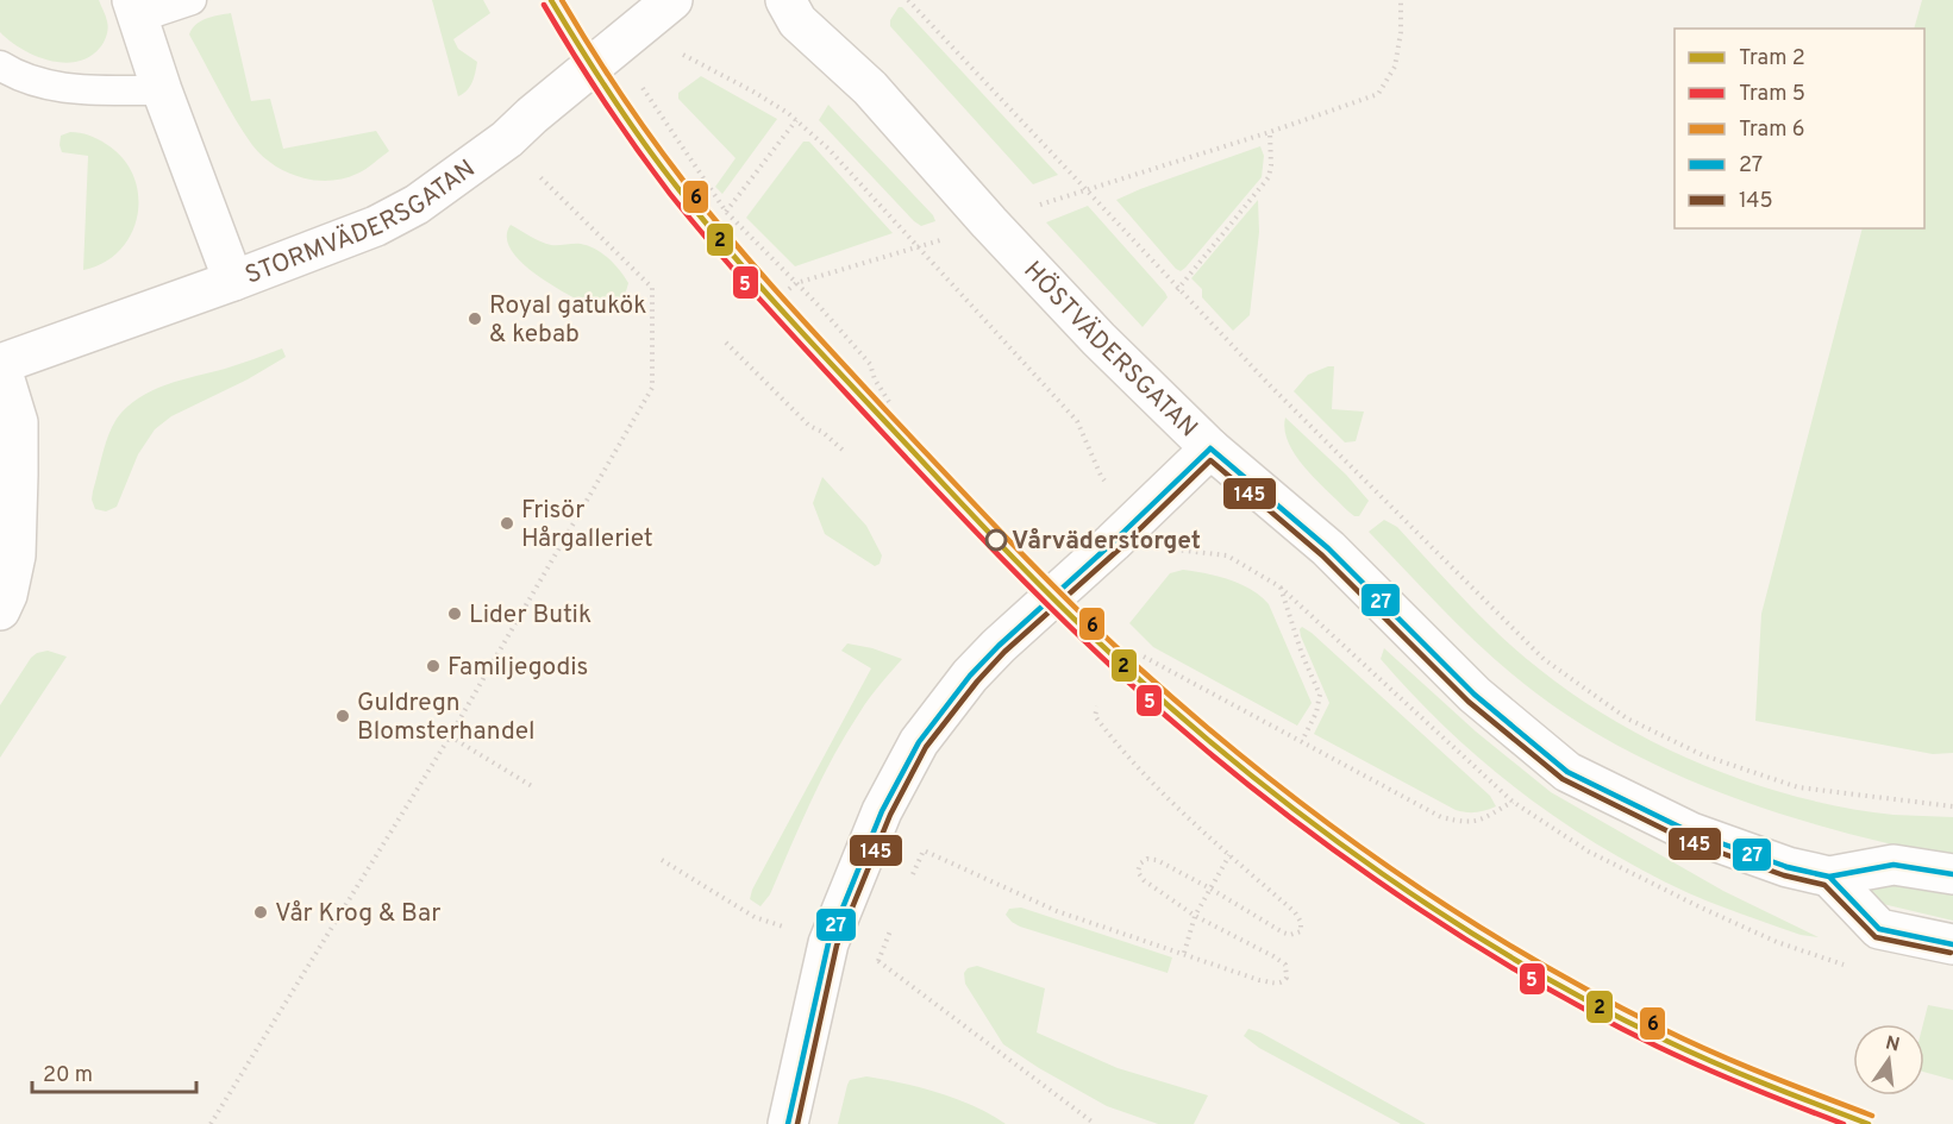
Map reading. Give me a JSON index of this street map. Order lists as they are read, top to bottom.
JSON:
{
  "streets": {
    "street": ["STORMVÄDERSGATAN", "HÖSTVÄDERSGATAN"]
  },
  "places": [
    "Royal gatukök & kebab",
    "Frisör Hårgalleriet",
    "Vårväderstorget",
    "Lider Butik",
    "Familjegodis",
    "Guldregn Blomsterhandel",
    "Vår Krog & Bar"
  ],
  "lines": [
    "tram line 2",
    "tram line 6",
    "tram line 5",
    "transit line 27",
    "transit line 145"
  ],
  "legend": [
    "Tram 2",
    "Tram 5",
    "Tram 6",
    "27",
    "145"
  ],
  "scale_bar": "20 m",
  "north": "top"
}
